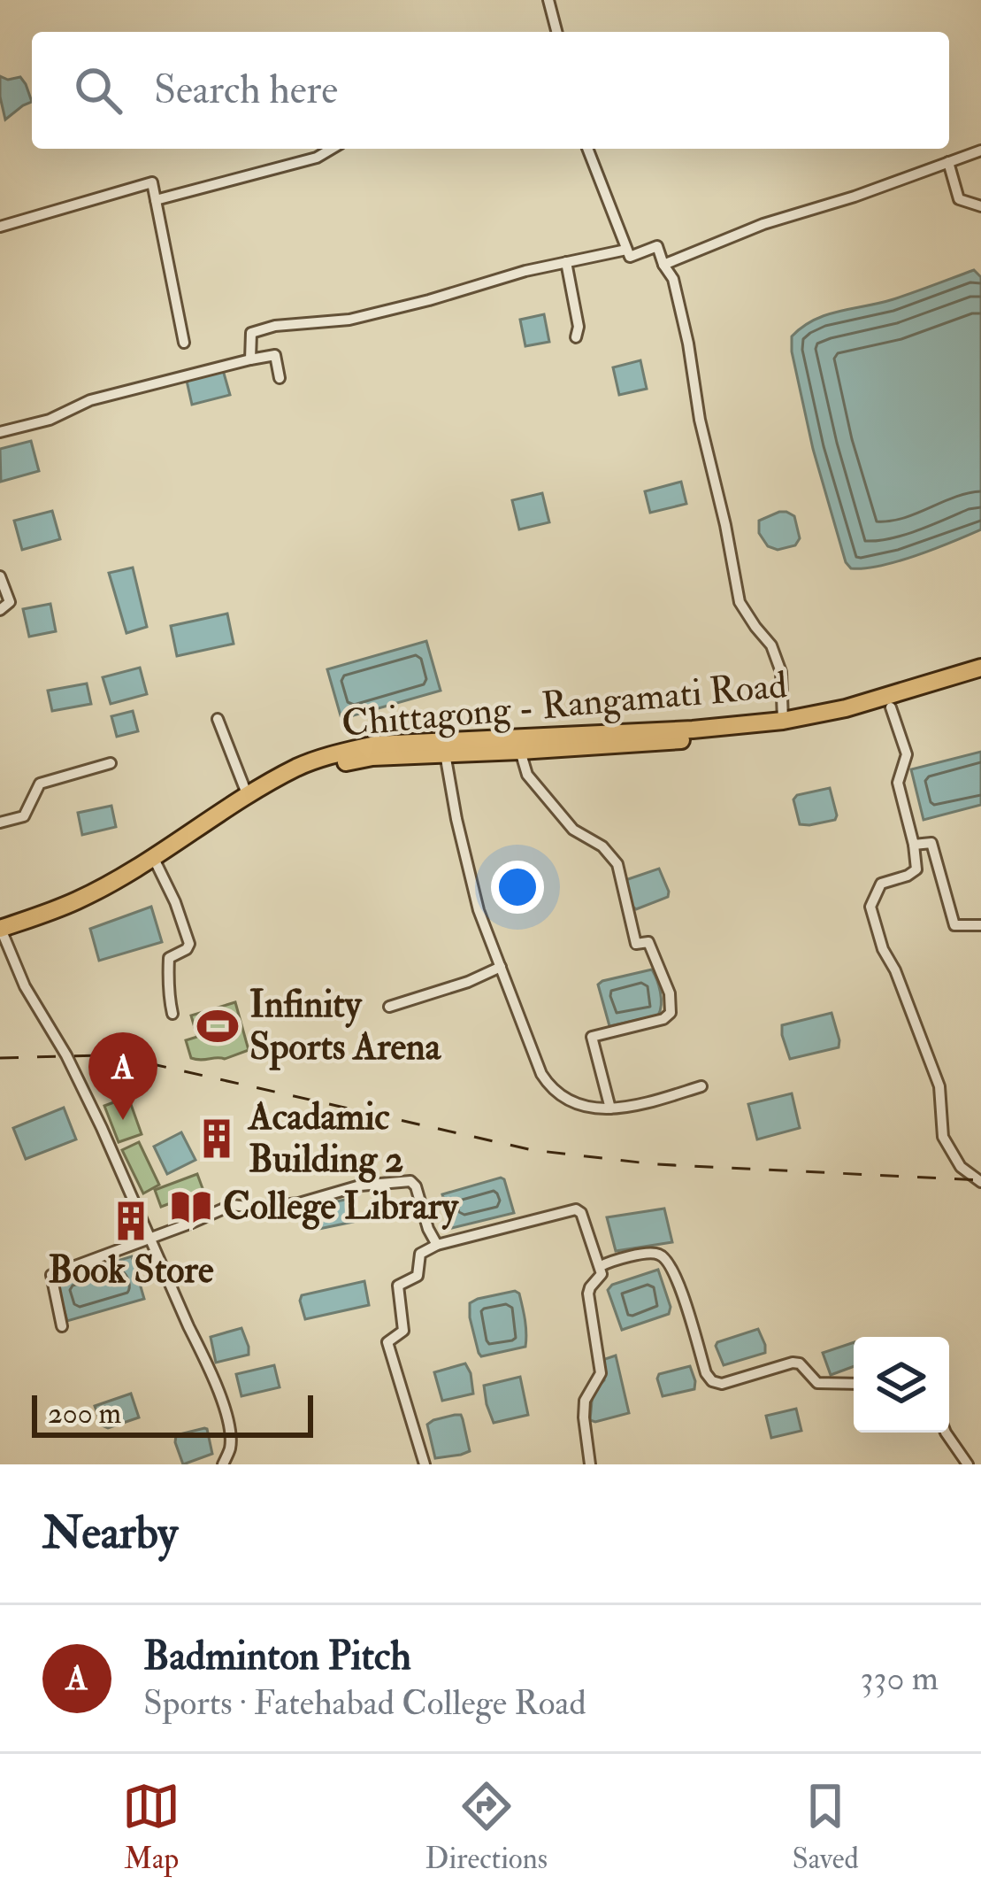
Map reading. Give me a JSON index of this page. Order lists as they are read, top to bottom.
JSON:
{
  "streets": {
    "highway": ["Chittagong - Rangamati Road"]
  },
  "places": {
    "sports": ["Infinity Sports Arena"],
    "building": ["Acadamic Building 2", "Book Store"],
    "library": ["College Library"]
  },
  "scale_bar": "200 m",
  "page": {
    "search": "Search here",
    "pins": "A",
    "scale": "200 m",
    "heading": "Nearby",
    "list": [
      {
        "mark": "A",
        "name": "Badminton Pitch",
        "note": "Sports · Fatehabad College Road",
        "value": "330 m"
      }
    ],
    "nav": ["Map", "Directions", "Saved"]
  }
}
